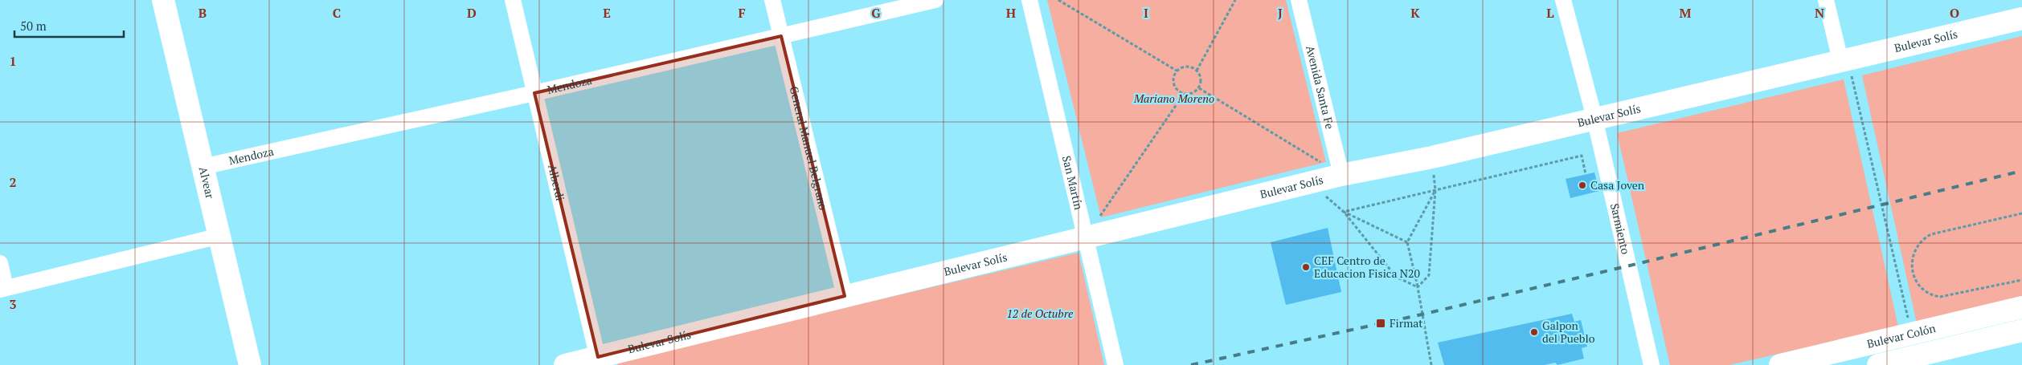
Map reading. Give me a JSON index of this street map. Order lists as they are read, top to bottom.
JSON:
{
  "streets": {
    "street": [
      "Bulevar Solís",
      "Mendoza",
      "Avenida Santa Fe",
      "General Manuel Belgrano",
      "San Martín",
      "Alvear",
      "Alberdi",
      "Sarmiento",
      "Bulevar Colón"
    ]
  },
  "crossings": [
    ["Bulevar Solís", "Avenida Santa Fe"],
    ["Bulevar Solís", "General Manuel Belgrano"],
    ["Bulevar Solís", "San Martín"],
    ["Bulevar Solís", "Alberdi"],
    ["Bulevar Solís", "Sarmiento"],
    ["Mendoza", "General Manuel Belgrano"],
    ["Mendoza", "Alvear"],
    ["Mendoza", "Alberdi"]
  ],
  "parks": ["Mariano Moreno", "12 de Octubre"],
  "places": {
    "other": ["Casa Joven", "CEF Centro de Educacion Fisica N20", "Galpon del Pueblo"],
    "transit": ["Firmat"]
  },
  "scale_bar": "50 m",
  "grid": {
    "columns": [
      "B",
      "C",
      "D",
      "E",
      "F",
      "G",
      "H",
      "I",
      "J",
      "K",
      "L",
      "M",
      "N",
      "O"
    ],
    "rows": ["1", "2", "3"]
  }
}
